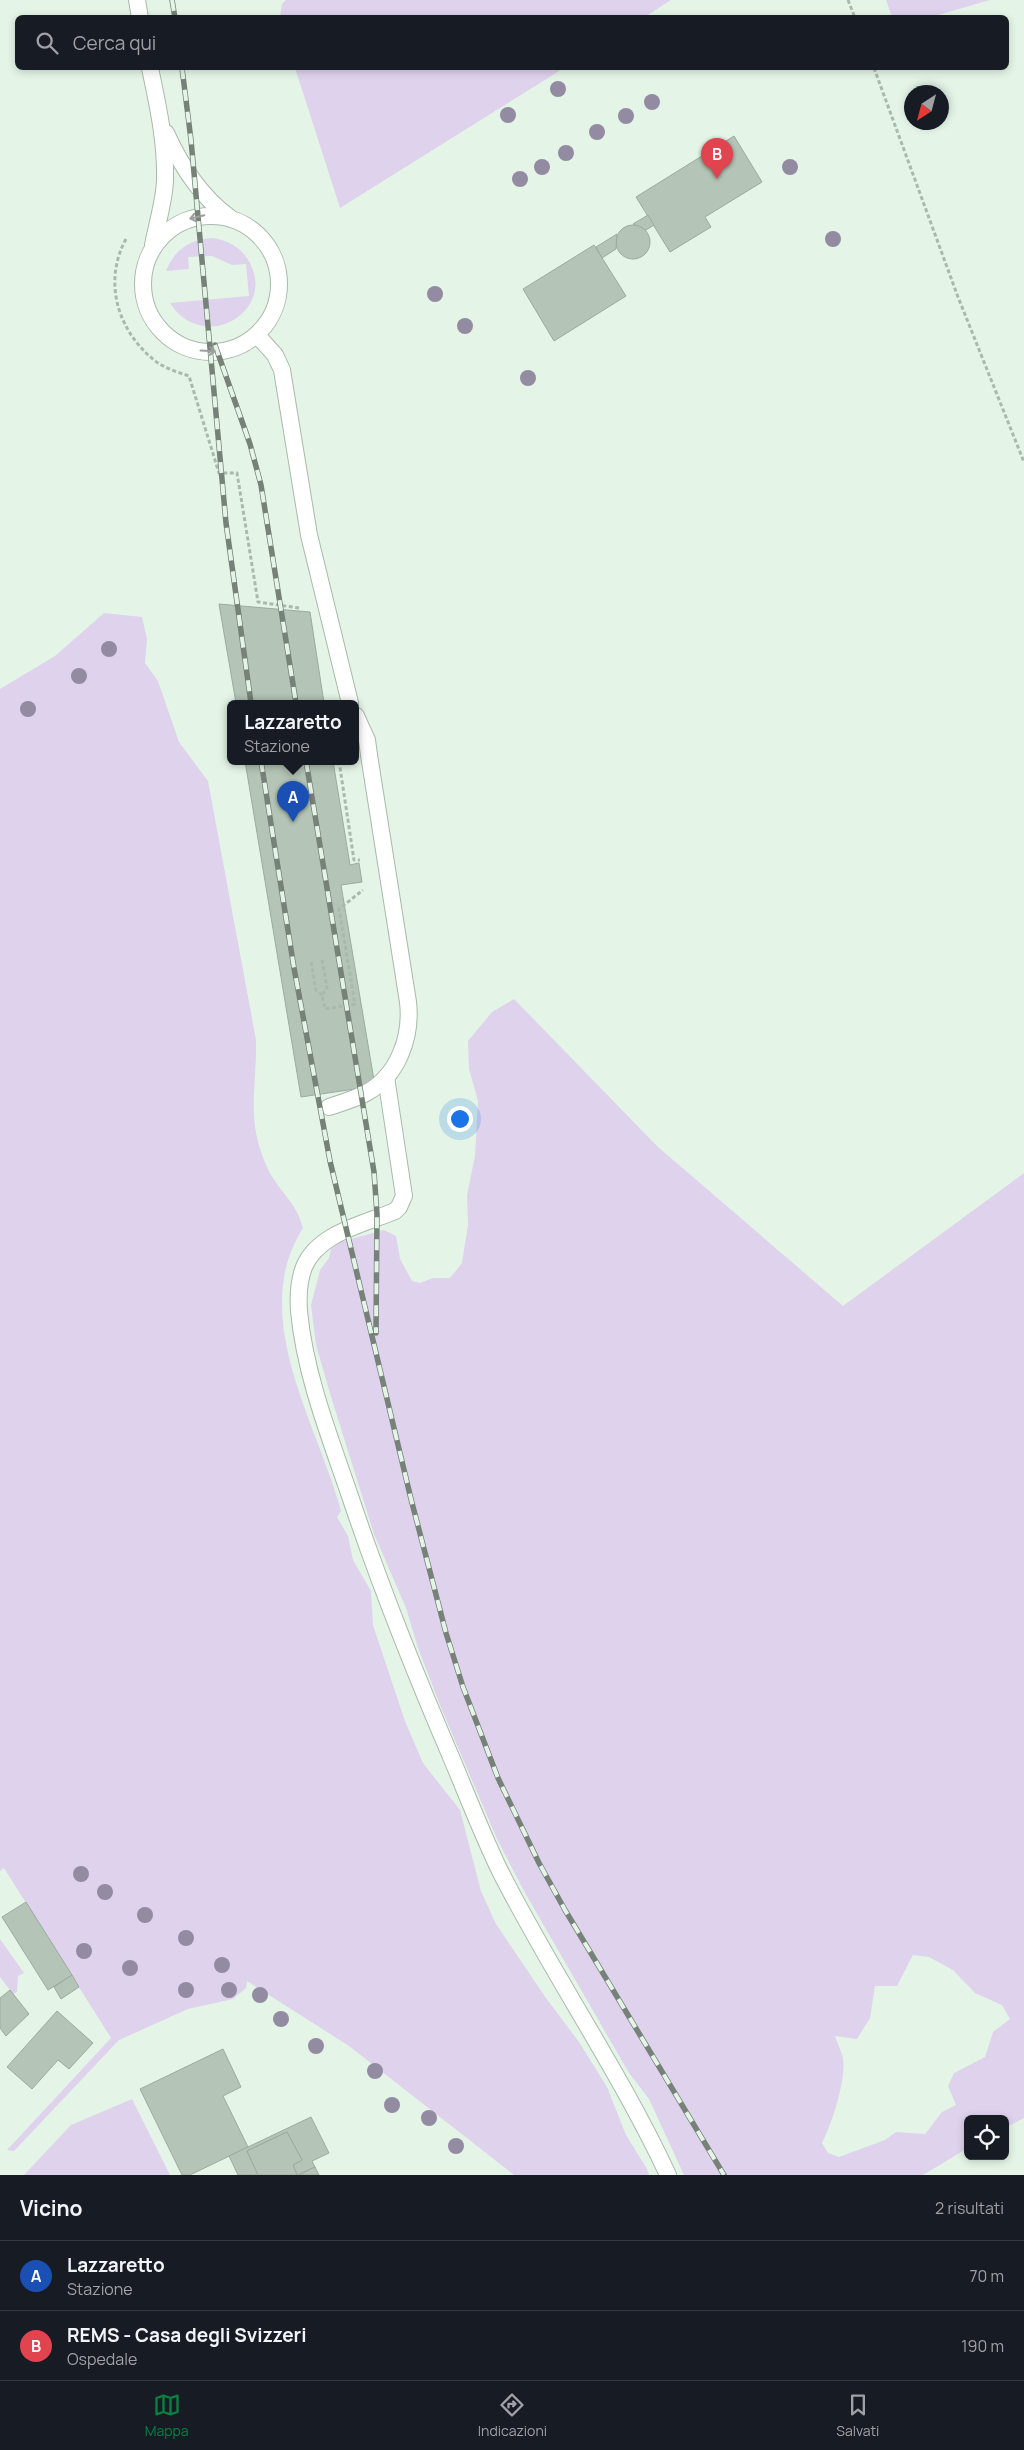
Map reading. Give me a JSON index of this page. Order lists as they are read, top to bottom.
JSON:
{
  "north": "bottom left",
  "page": {
    "search": "Cerca qui",
    "pins": ["B", "A"],
    "popup": ["Lazzaretto", "Stazione"],
    "heading": ["Vicino", "2 risultati"],
    "list": [
      {
        "mark": "A",
        "name": "Lazzaretto",
        "note": "Stazione",
        "value": "70 m"
      },
      {
        "mark": "B",
        "name": "REMS - Casa degli Svizzeri",
        "note": "Ospedale",
        "value": "190 m"
      }
    ],
    "nav": ["Mappa", "Indicazioni", "Salvati"]
  }
}
